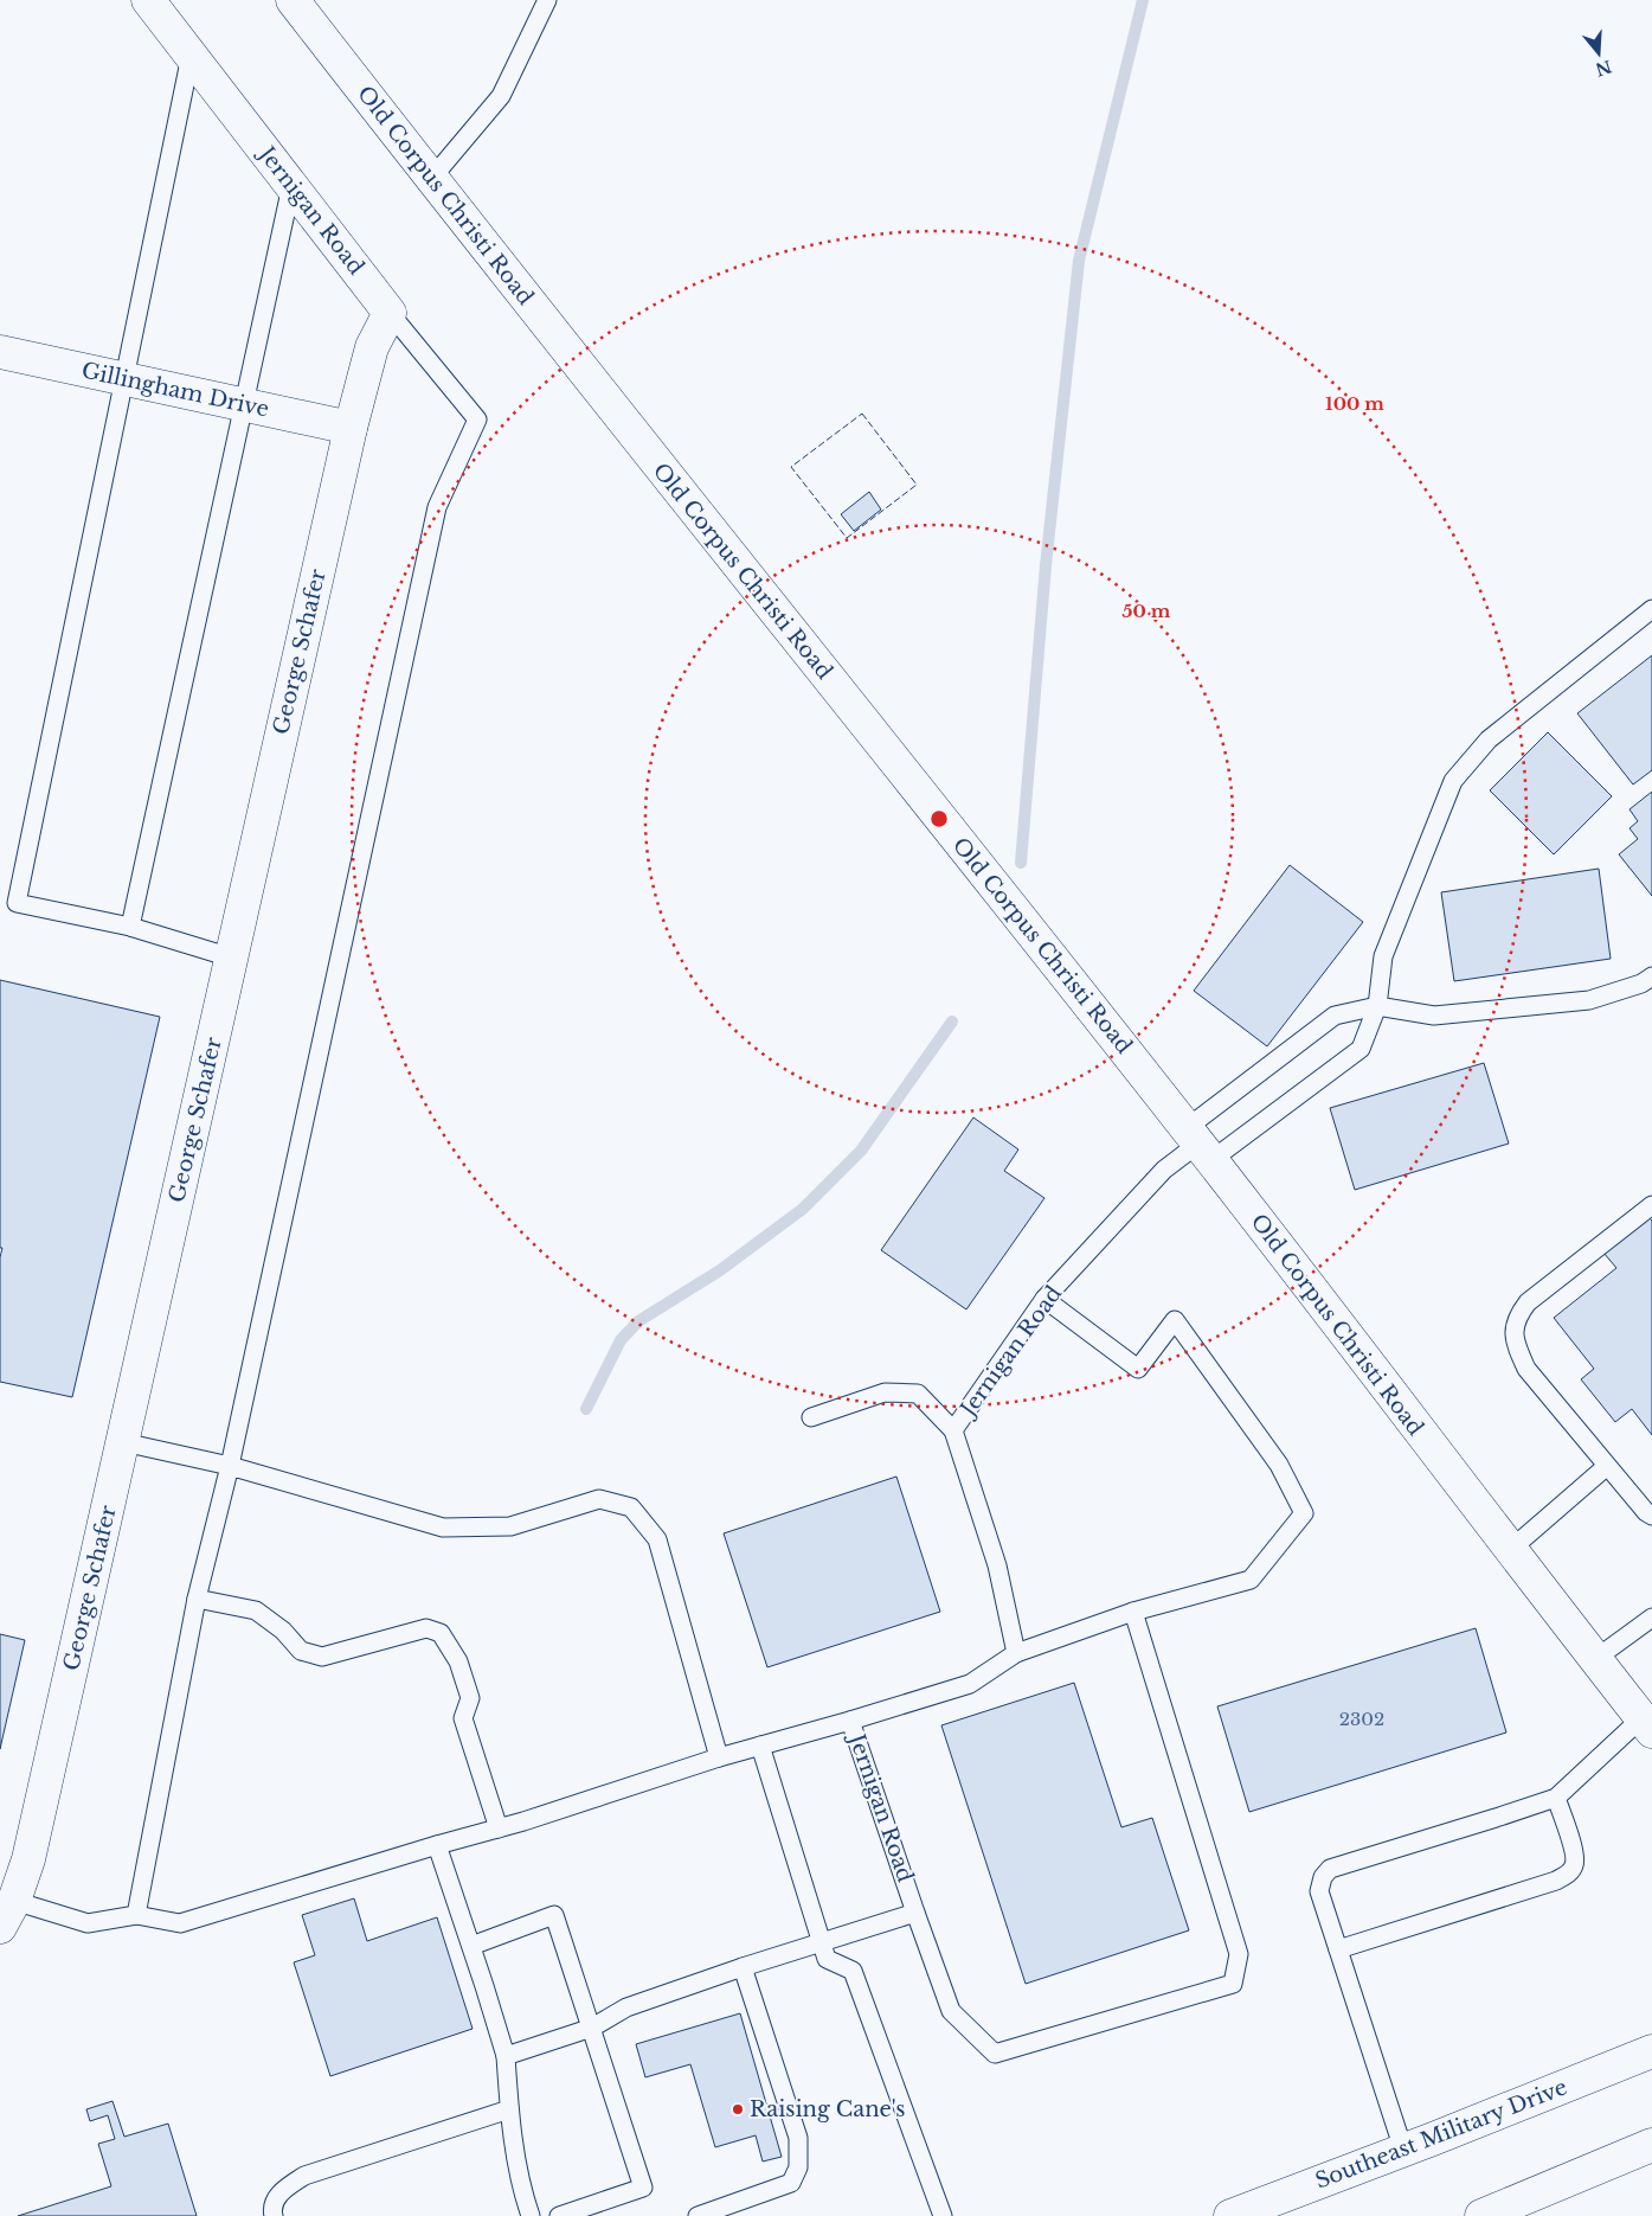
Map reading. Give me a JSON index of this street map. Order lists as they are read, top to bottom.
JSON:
{
  "streets": {
    "street": [
      "Old Corpus Christi Road",
      "Jernigan Road",
      "Gillingham Drive",
      "George Schafer",
      "Southeast Military Drive"
    ]
  },
  "crossings": [
    ["Old Corpus Christi Road", "Jernigan Road"],
    ["Jernigan Road", "George Schafer"],
    ["Gillingham Drive", "George Schafer"]
  ],
  "places": ["Raising Cane's"],
  "house_numbers": ["2302"],
  "north": "bottom",
  "rings": ["100 m", "50 m"]
}
